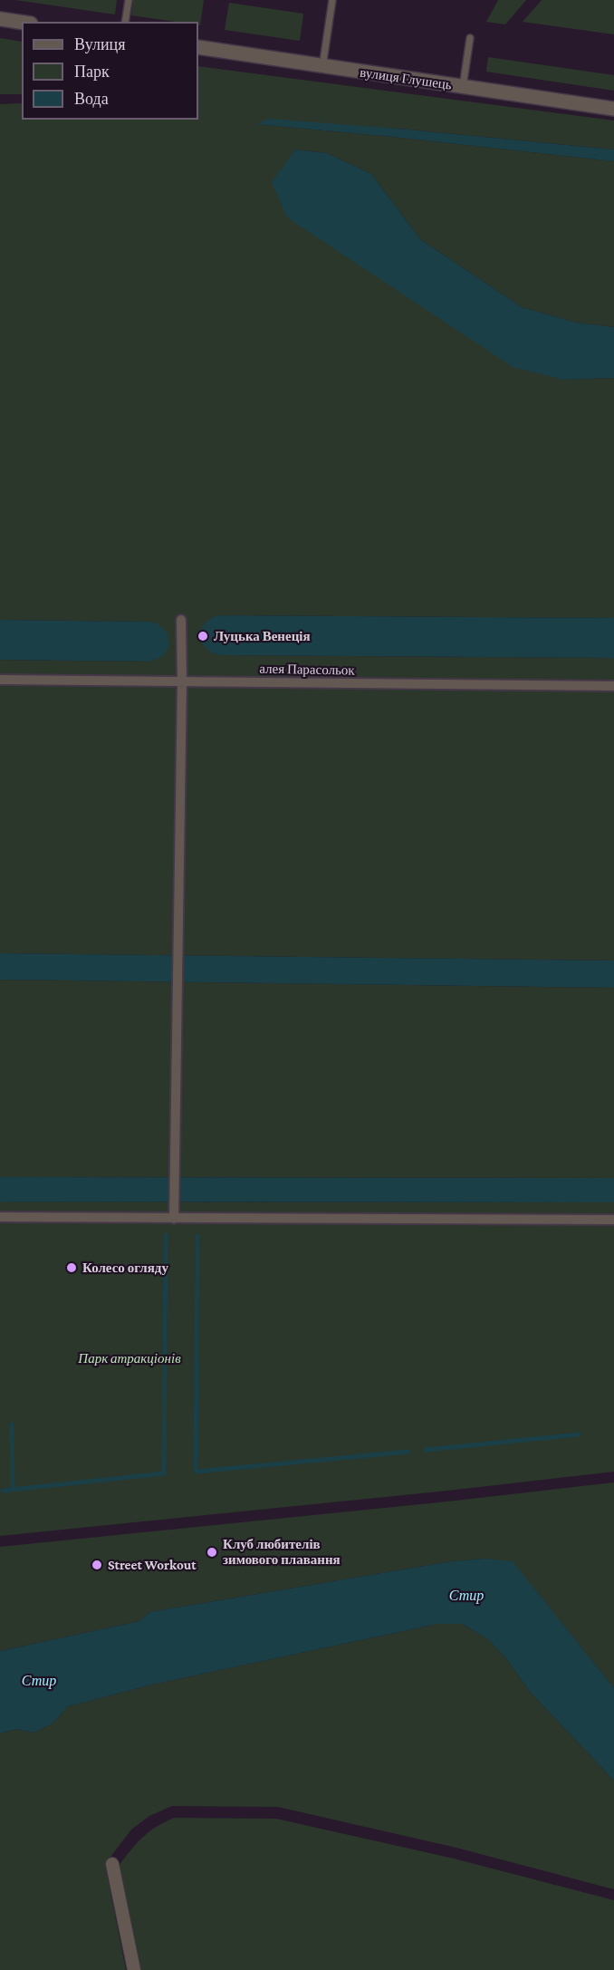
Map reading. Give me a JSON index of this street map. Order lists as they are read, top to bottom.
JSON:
{
  "streets": {
    "street": ["вулиця Глушець", "алея Парасольок"]
  },
  "water": ["Стир"],
  "parks": ["Парк атракціонів"],
  "places": [
    "Луцька Венеція",
    "Колесо огляду",
    "Клуб любителів зимового плавання",
    "Street Workout"
  ],
  "legend": ["Вулиця", "Парк", "Вода"]
}
